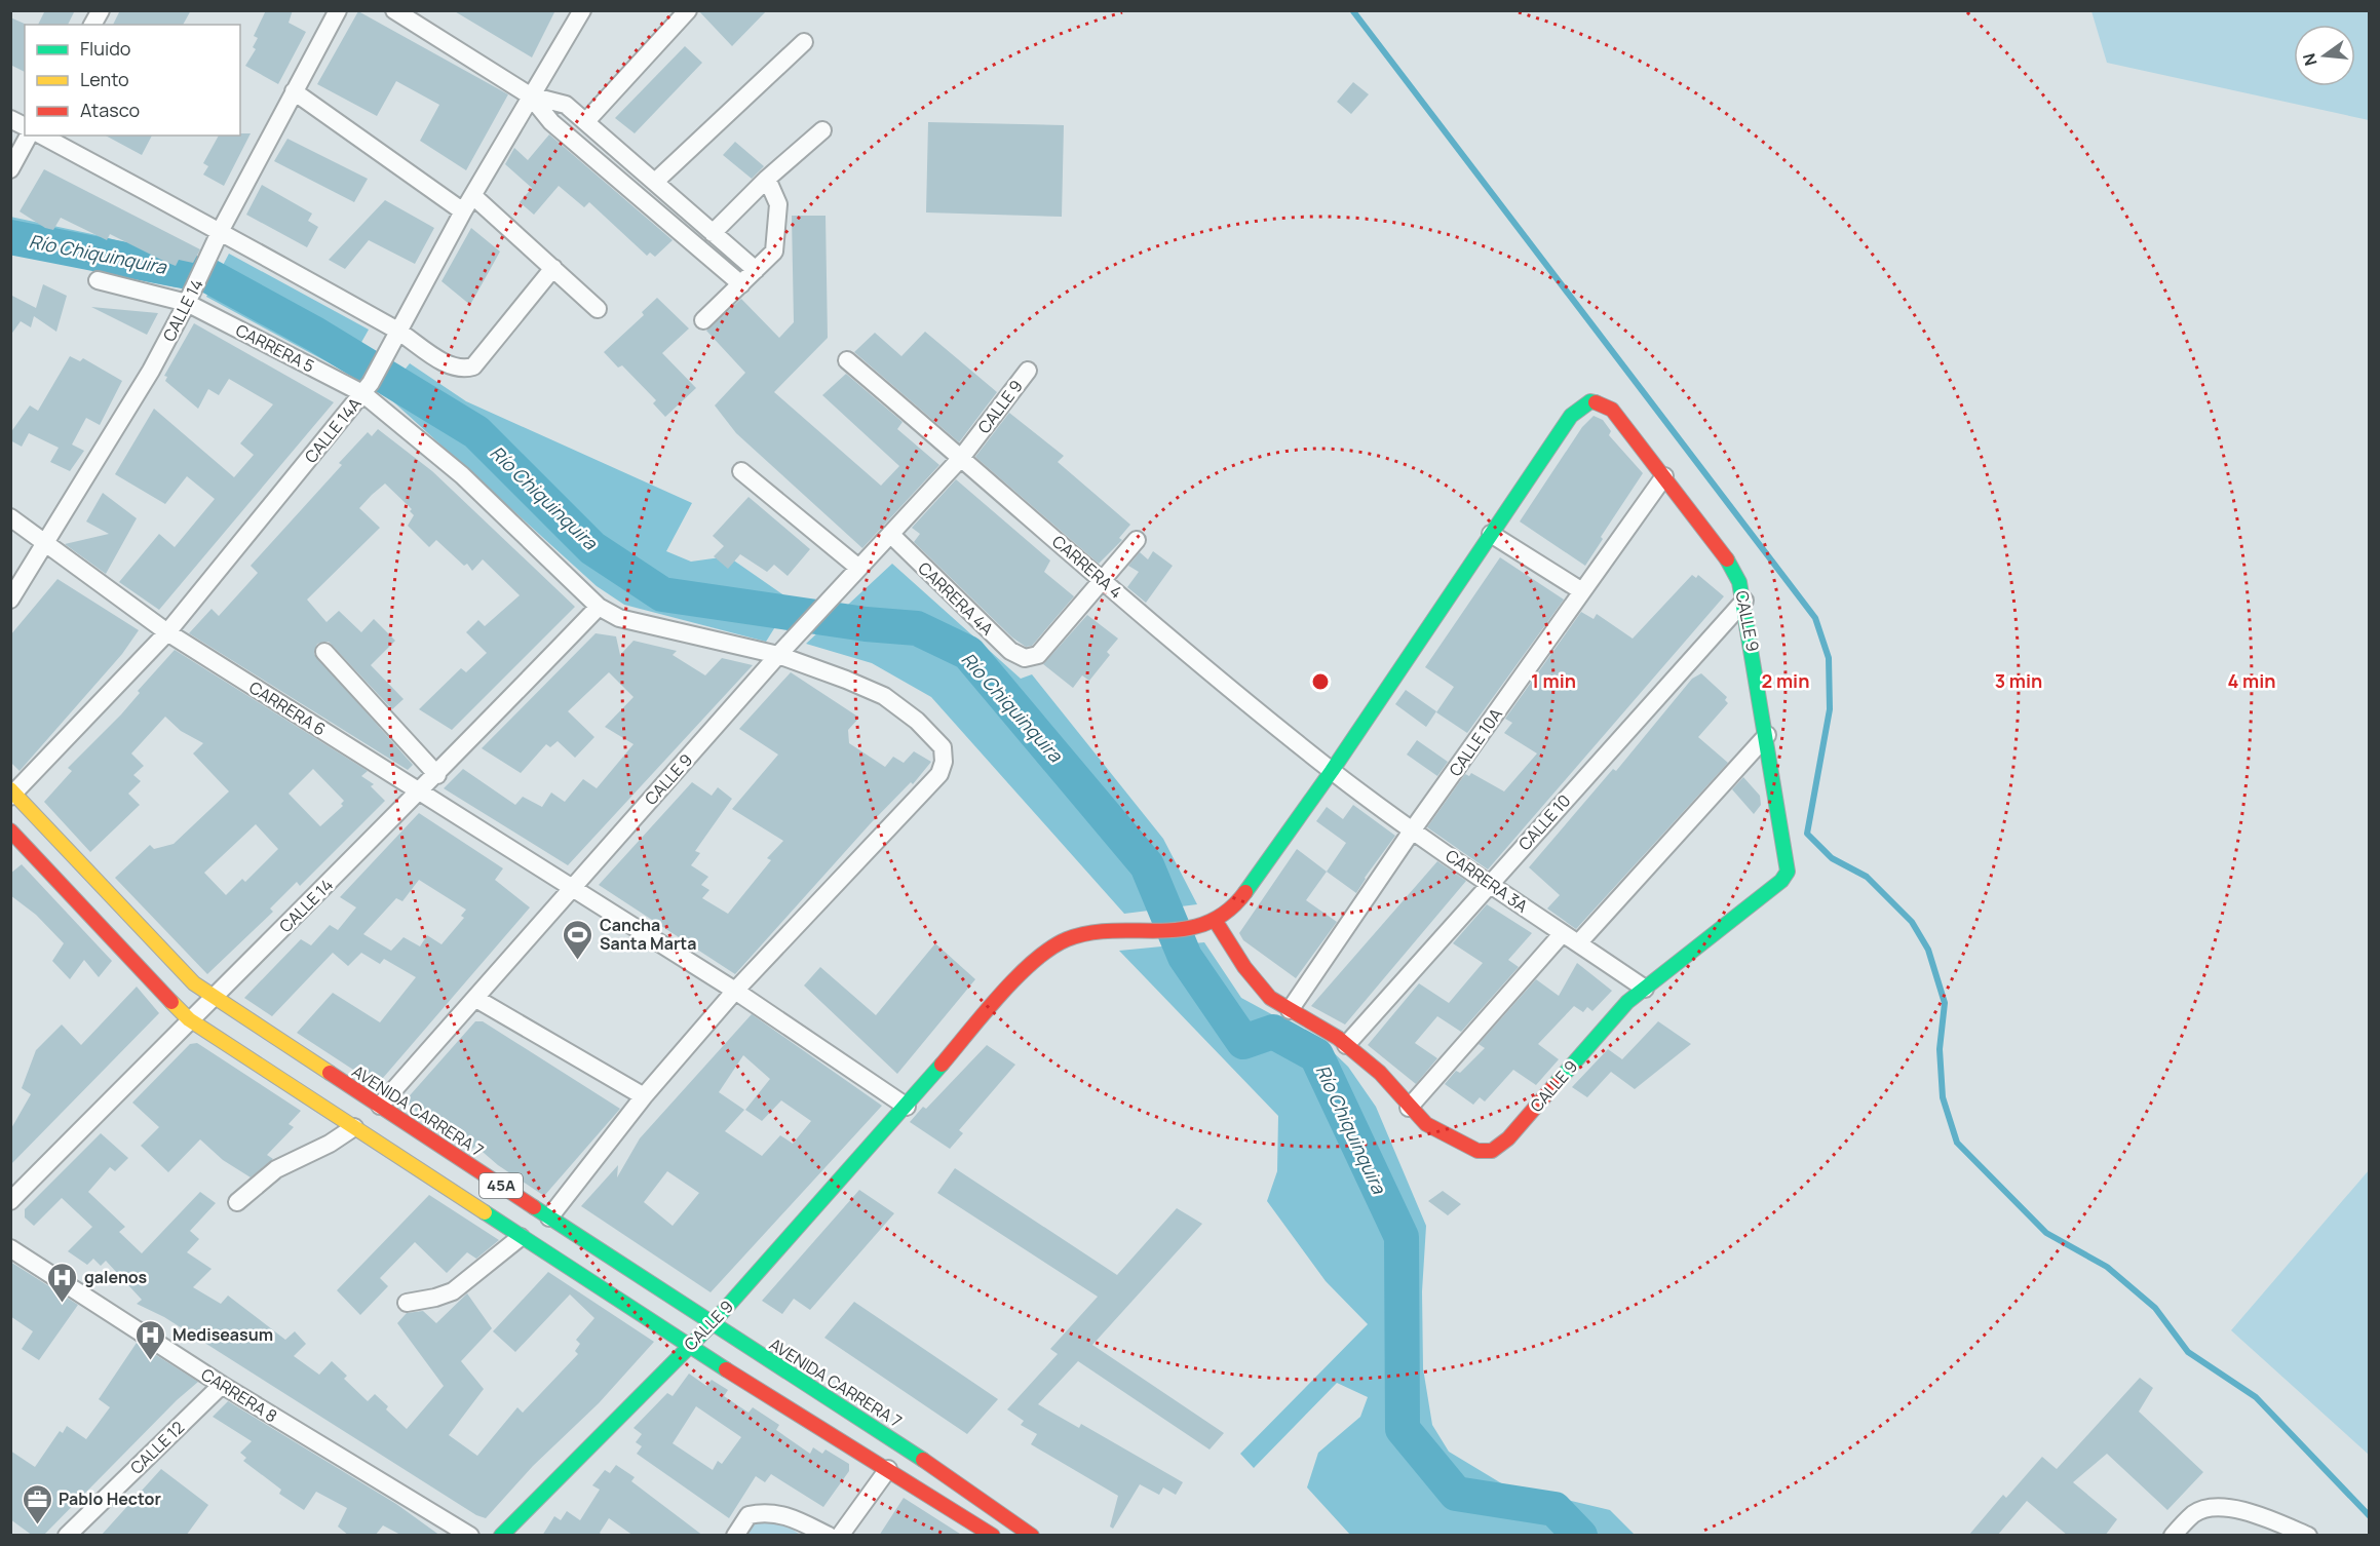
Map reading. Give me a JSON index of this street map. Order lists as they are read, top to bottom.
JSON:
{
  "streets": {
    "street": [
      "CALLE 14",
      "CARRERA 5",
      "CALLE 9",
      "CALLE 14A",
      "CARRERA 4",
      "CARRERA 4A",
      "CARRERA 6",
      "CALLE 10A",
      "CALLE 10",
      "CARRERA 3A",
      "AVENIDA CARRERA 7",
      "45A",
      "CARRERA 8",
      "CALLE 12"
    ]
  },
  "crossings": [
    ["CALLE 14", "CARRERA 5"],
    ["CALLE 14", "CARRERA 6"],
    ["CALLE 14", "AVENIDA CARRERA 7"],
    ["CALLE 14", "45A"],
    ["CARRERA 5", "CALLE 9"],
    ["CARRERA 5", "CALLE 14A"],
    ["CARRERA 5", "AVENIDA CARRERA 7"],
    ["CALLE 9", "CARRERA 4"],
    ["CALLE 9", "CARRERA 4A"],
    ["CALLE 9", "CARRERA 6"],
    ["CALLE 9", "CALLE 10A"],
    ["CALLE 9", "CALLE 10"],
    ["CALLE 9", "CARRERA 3A"],
    ["CALLE 9", "AVENIDA CARRERA 7"],
    ["CALLE 9", "45A"],
    ["CALLE 14A", "CARRERA 6"],
    ["CALLE 14A", "AVENIDA CARRERA 7"],
    ["CARRERA 4", "CARRERA 4A"],
    ["CARRERA 4", "CARRERA 3A"],
    ["CALLE 10A", "CARRERA 3A"],
    ["CALLE 10", "CARRERA 3A"],
    ["CARRERA 8", "CALLE 12"]
  ],
  "water": ["Río Chiquinquira"],
  "places": {
    "sports": ["Cancha Santa Marta"],
    "hospital": ["galenos", "Mediseasum"],
    "office": ["Pablo Hector"]
  },
  "legend": ["Fluido", "Lento", "Atasco"],
  "north": "left",
  "rings": [
    "1 min",
    "2 min",
    "3 min",
    "4 min"
  ]
}
